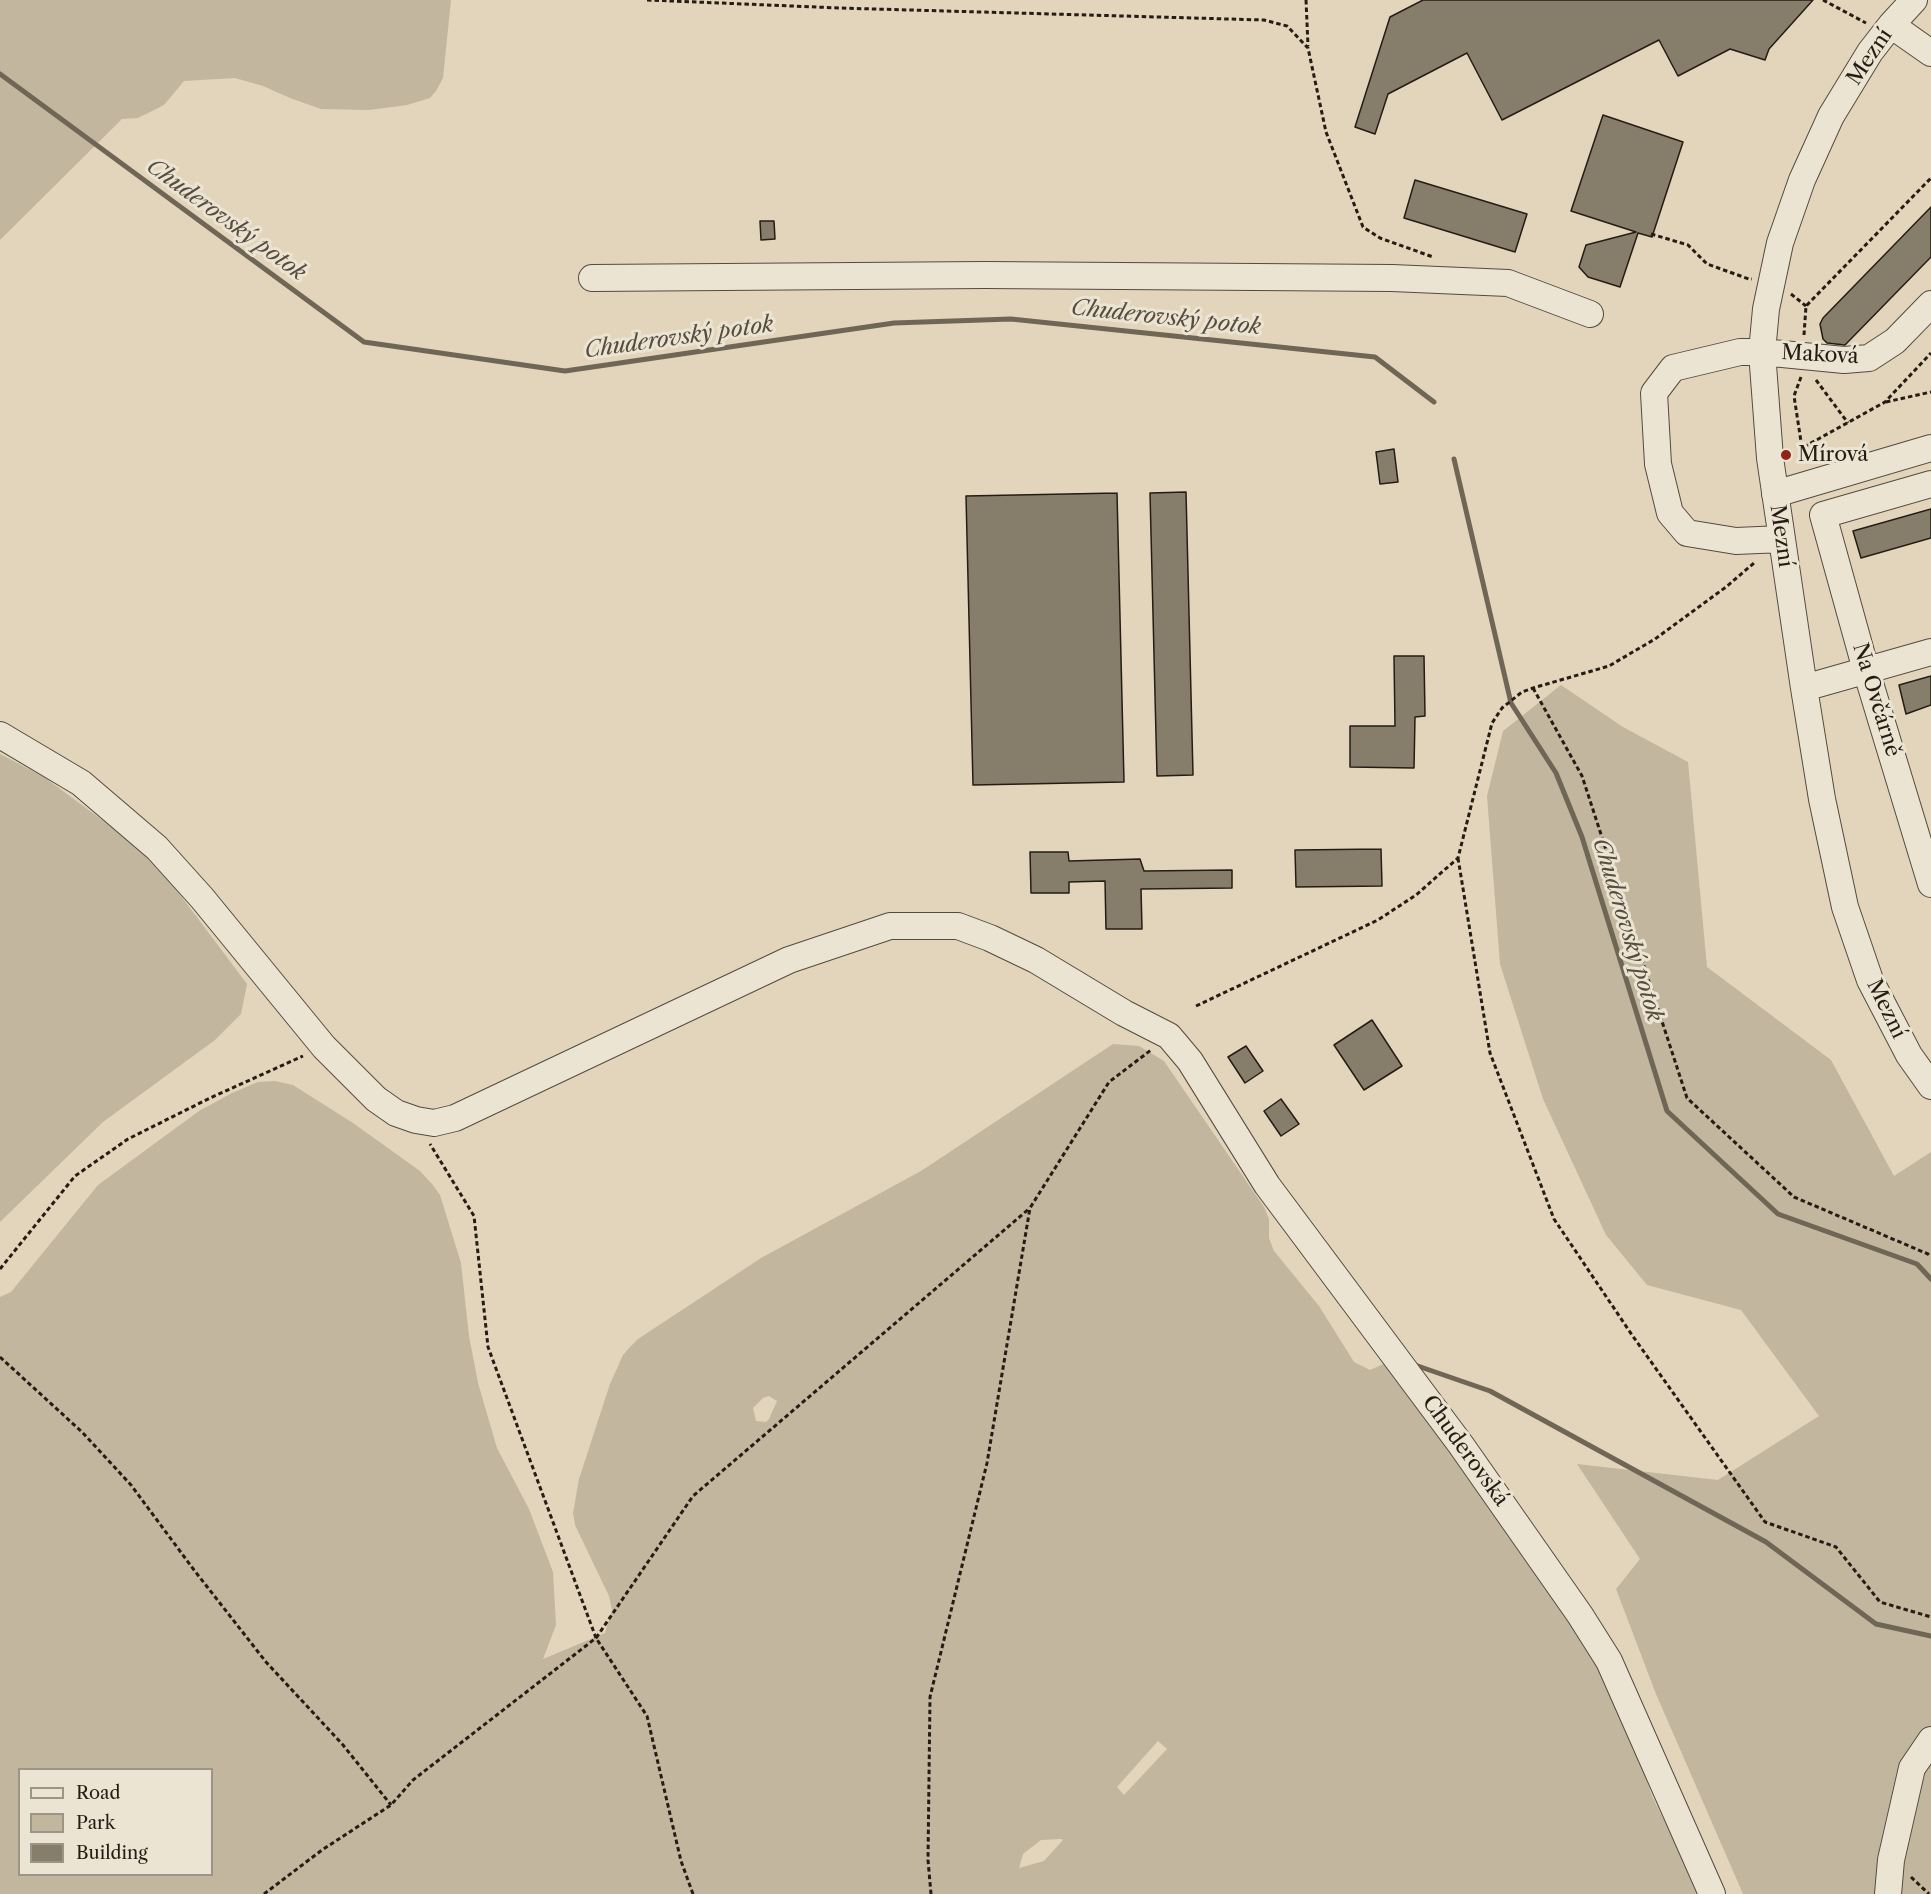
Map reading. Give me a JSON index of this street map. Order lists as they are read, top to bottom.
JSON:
{
  "streets": {
    "street": [
      "Mezní",
      "Maková",
      "Na Ovčárně",
      "Chuderovská"
    ]
  },
  "crossings": [
    ["Mezní", "Maková"]
  ],
  "water": ["Chuderovský potok"],
  "places": ["Mírová"],
  "legend": ["Road", "Park", "Building"]
}
